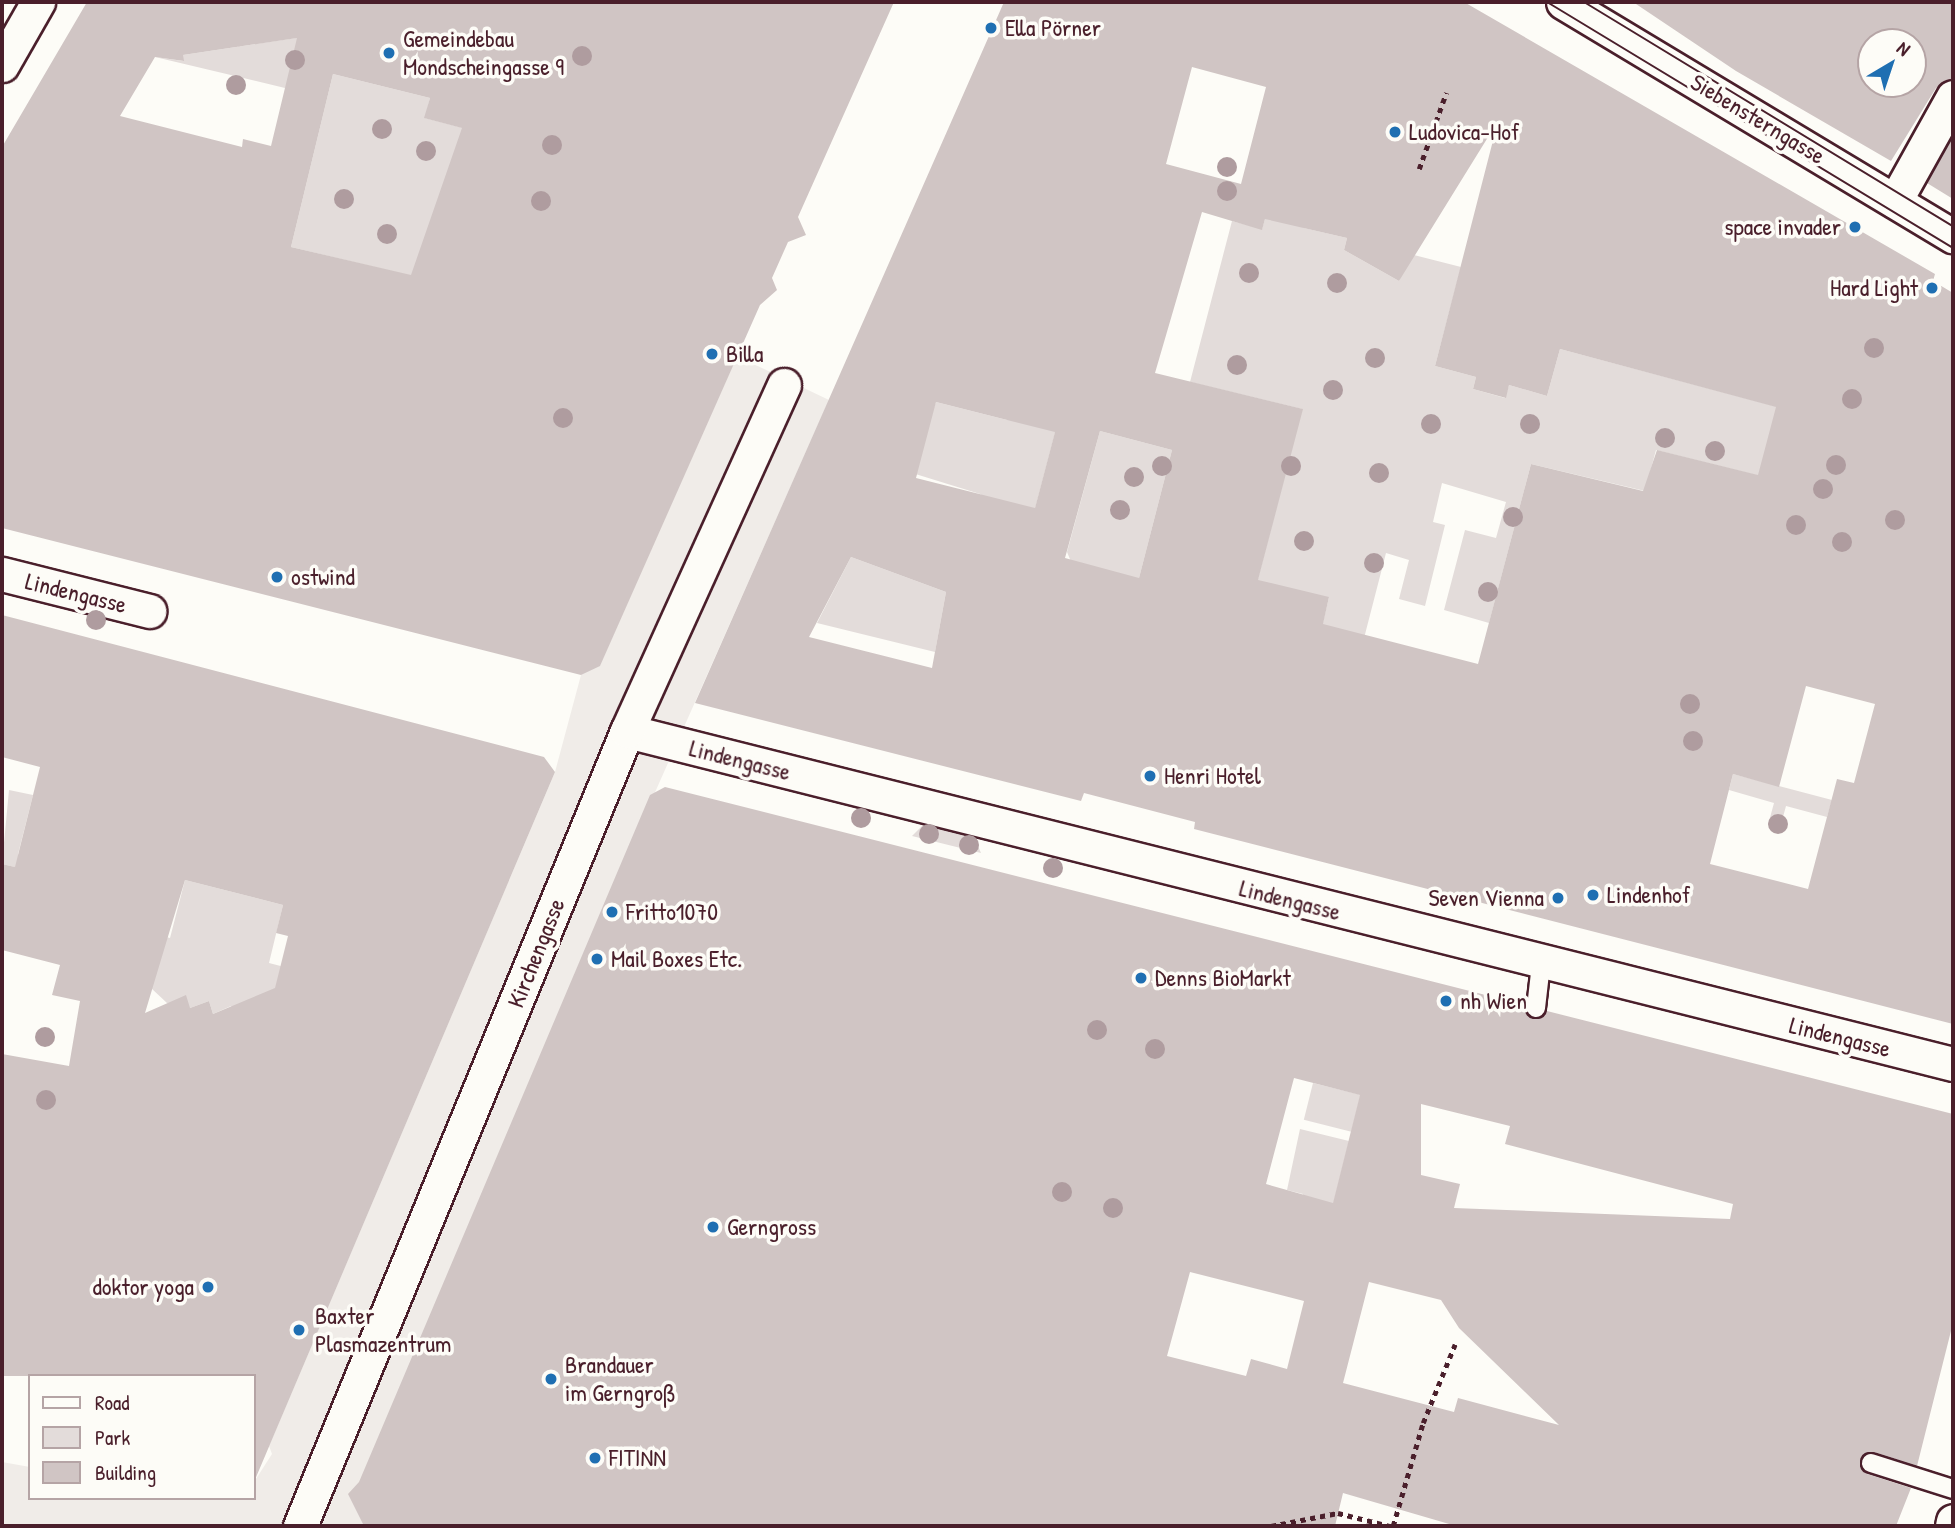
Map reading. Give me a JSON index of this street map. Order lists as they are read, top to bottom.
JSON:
{
  "streets": {
    "street": ["Siebensterngasse", "Lindengasse", "Kirchengasse"]
  },
  "crossings": [
    ["Lindengasse", "Kirchengasse"]
  ],
  "places": [
    "Ella Pörner",
    "Gemeindebau Mondscheingasse 9",
    "Ludovica-Hof",
    "space invader",
    "Hard Light",
    "Billa",
    "ostwind",
    "Henri Hotel",
    "Lindenhof",
    "Seven Vienna",
    "Fritto1070",
    "Mail Boxes Etc.",
    "Denns BioMarkt",
    "nh Wien",
    "Gerngross",
    "doktor yoga",
    "Baxter Plasmazentrum",
    "Brandauer im Gerngroß",
    "FITINN"
  ],
  "legend": ["Road", "Park", "Building"],
  "north": "top right"
}
